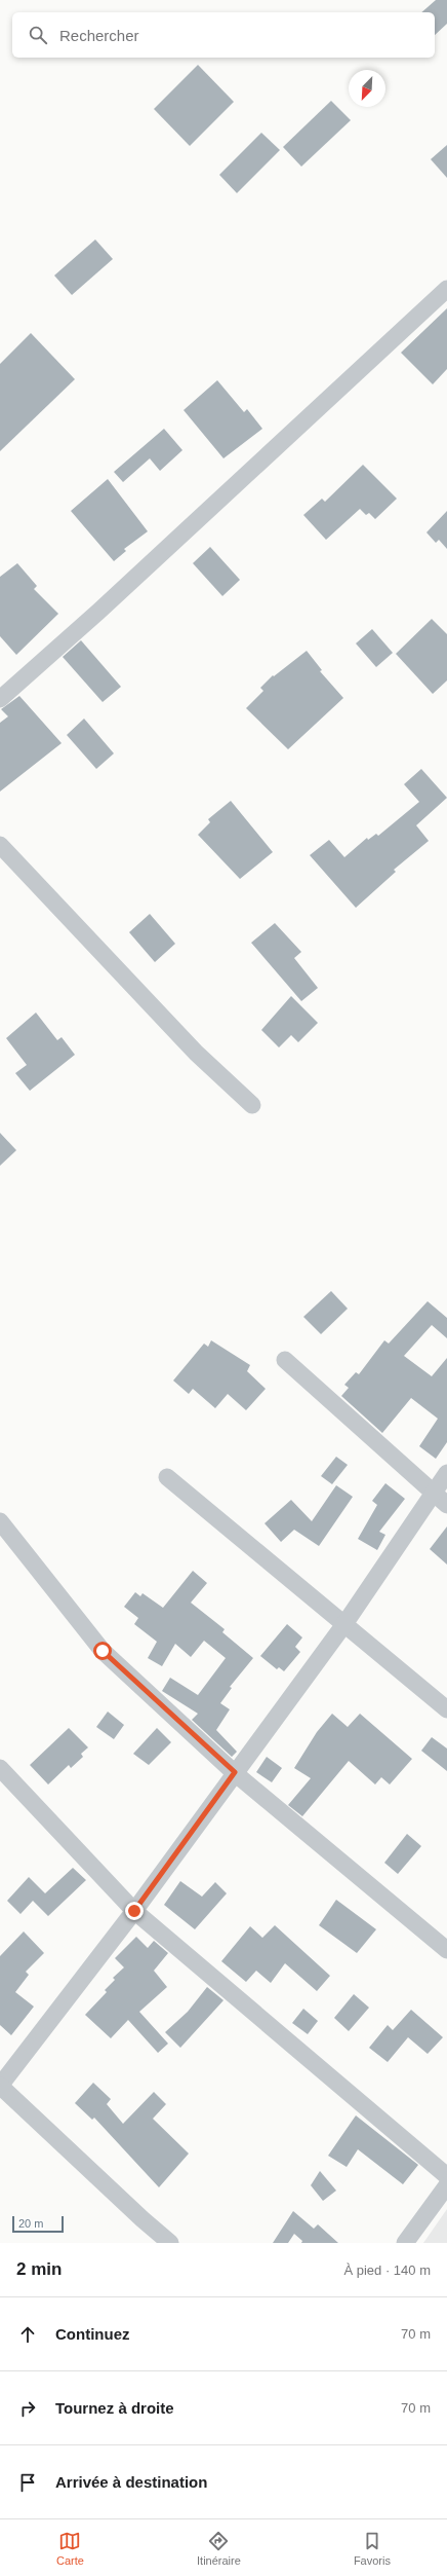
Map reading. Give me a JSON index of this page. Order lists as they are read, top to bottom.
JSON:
{
  "scale_bar": "20 m",
  "north": "bottom left",
  "page": {
    "search": "Rechercher",
    "scale": "20 m",
    "heading": ["2 min", "À pied · 140 m"],
    "list": [
      ["Continuez", "70 m"],
      ["Tournez à droite", "70 m"],
      "Arrivée à destination"
    ],
    "nav": ["Carte", "Itinéraire", "Favoris"]
  }
}
